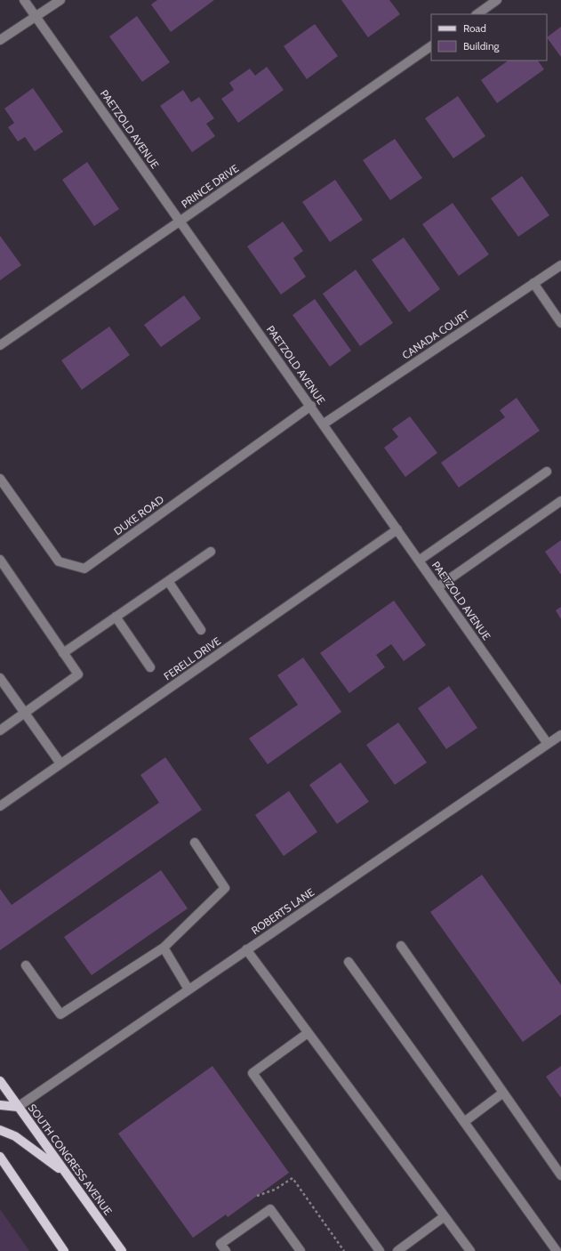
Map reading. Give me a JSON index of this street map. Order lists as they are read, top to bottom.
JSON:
{
  "streets": {
    "main road": ["SOUTH CONGRESS AVENUE"],
    "street": [
      "PAETZOLD AVENUE",
      "PRINCE DRIVE",
      "CANADA COURT",
      "DUKE ROAD",
      "FERELL DRIVE",
      "ROBERTS LANE"
    ]
  },
  "crossings": [
    ["PAETZOLD AVENUE", "PRINCE DRIVE"],
    ["PAETZOLD AVENUE", "CANADA COURT"],
    ["PAETZOLD AVENUE", "DUKE ROAD"],
    ["PAETZOLD AVENUE", "FERELL DRIVE"],
    ["PAETZOLD AVENUE", "ROBERTS LANE"],
    ["ROBERTS LANE", "SOUTH CONGRESS AVENUE"]
  ],
  "legend": ["Road", "Building"]
}
